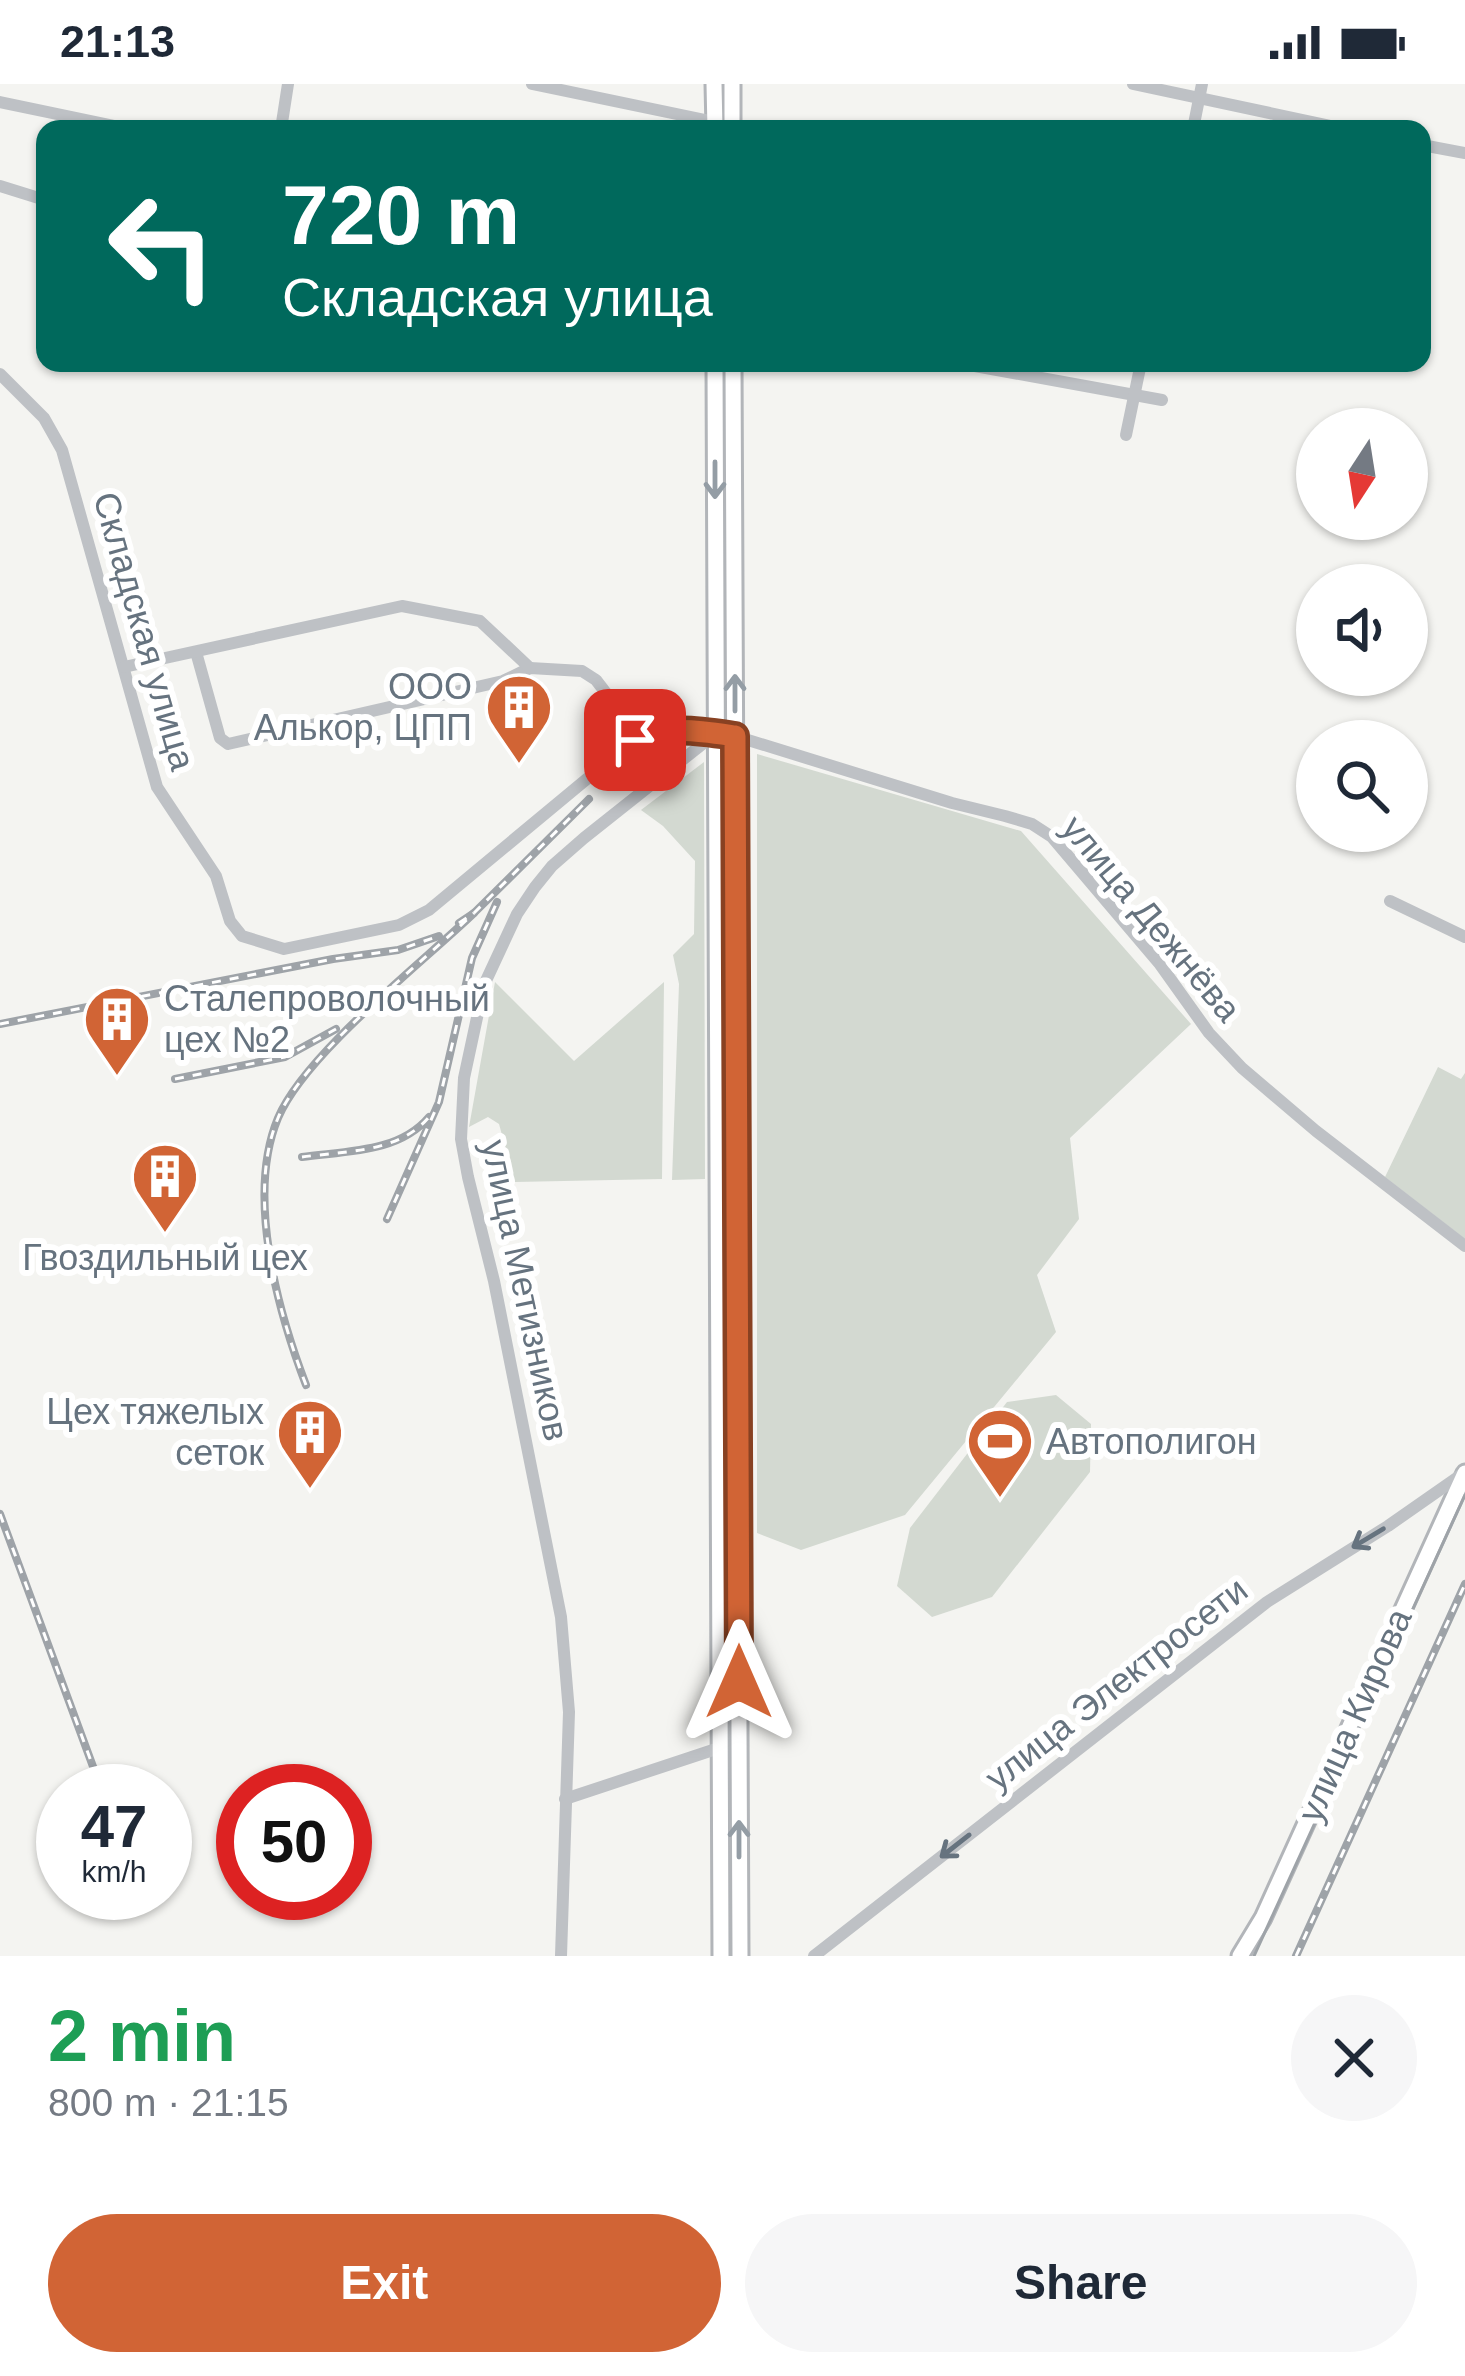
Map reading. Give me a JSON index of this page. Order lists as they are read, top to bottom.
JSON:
{
  "streets": {
    "main road": ["улица Кирова"],
    "street": [
      "Складская улица",
      "улица Дежнёва",
      "улица Метизников",
      "улица Электросети"
    ]
  },
  "crossings": [
    ["улица Дежнёва", "улица Метизников"],
    ["улица Электросети", "улица Кирова"]
  ],
  "one_way": ["улица Электросети"],
  "places": {
    "building": [
      "ООО Алькор, ЦПП",
      "Сталепроволочный цех №2",
      "Гвоздильный цех",
      "Цех тяжелых сеток"
    ],
    "sports": ["Автополигон"]
  },
  "north": "bottom",
  "page": {
    "status": "21:13",
    "turn": ["720 m", "Складская улица"],
    "speed": "47 km/h",
    "limit": "50",
    "heading": ["2 min", "800 m · 21:15"],
    "buttons": ["Exit", "Share"]
  }
}
